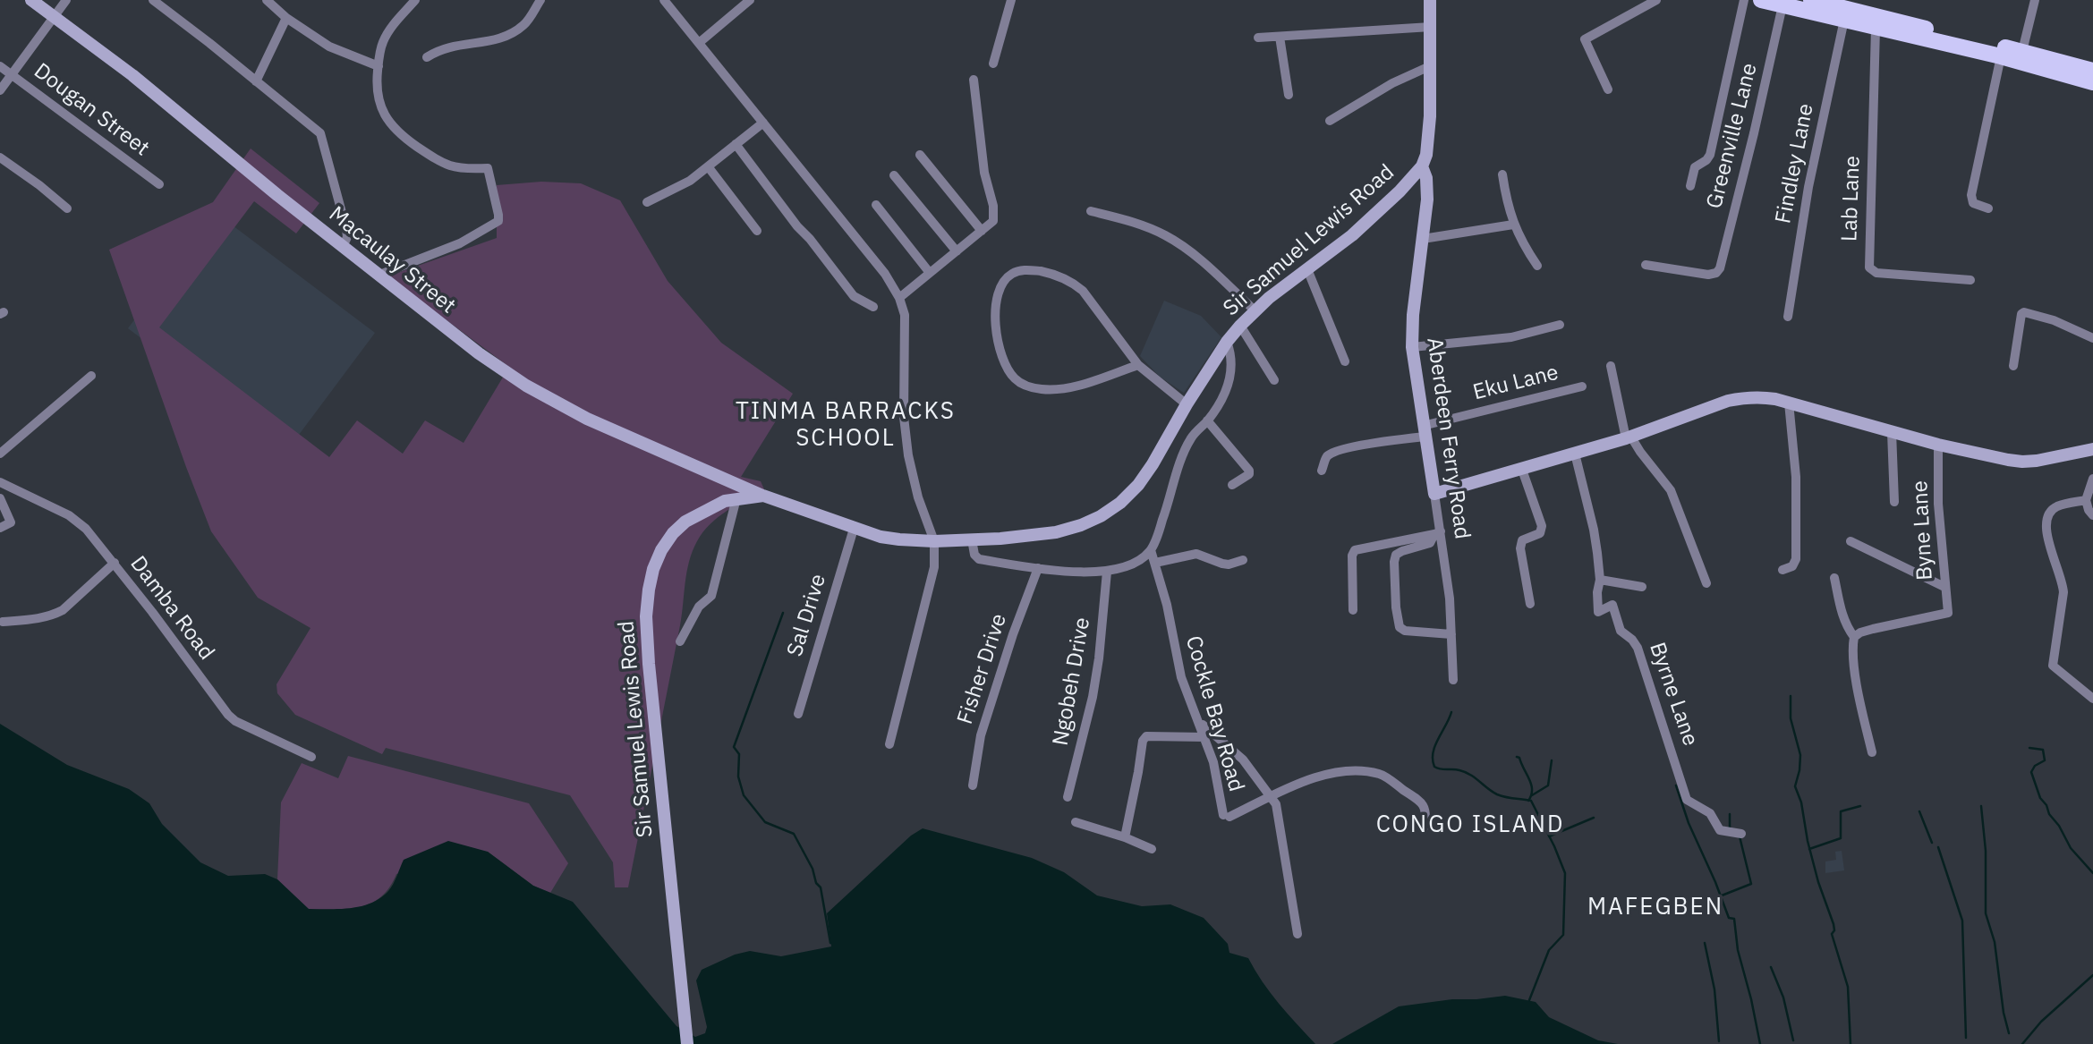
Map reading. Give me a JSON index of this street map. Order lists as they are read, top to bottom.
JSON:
{
  "streets": {
    "street": [
      "Dougan Street",
      "Greenville Lane",
      "Findley Lane",
      "Lab Lane",
      "Sir Samuel Lewis Road",
      "Macaulay Street",
      "Eku Lane",
      "Aberdeen Ferry Road",
      "Byne Lane",
      "Damba Road",
      "Sal Drive",
      "Fisher Drive",
      "Ngobeh Drive",
      "Byrne Lane",
      "Cockle Bay Road"
    ]
  },
  "crossings": [
    ["Sir Samuel Lewis Road", "Macaulay Street"],
    ["Sir Samuel Lewis Road", "Aberdeen Ferry Road"],
    ["Sir Samuel Lewis Road", "Sal Drive"],
    ["Eku Lane", "Aberdeen Ferry Road"]
  ],
  "districts": ["TINMA BARRACKS SCHOOL", "CONGO ISLAND", "MAFEGBEN"]
}
